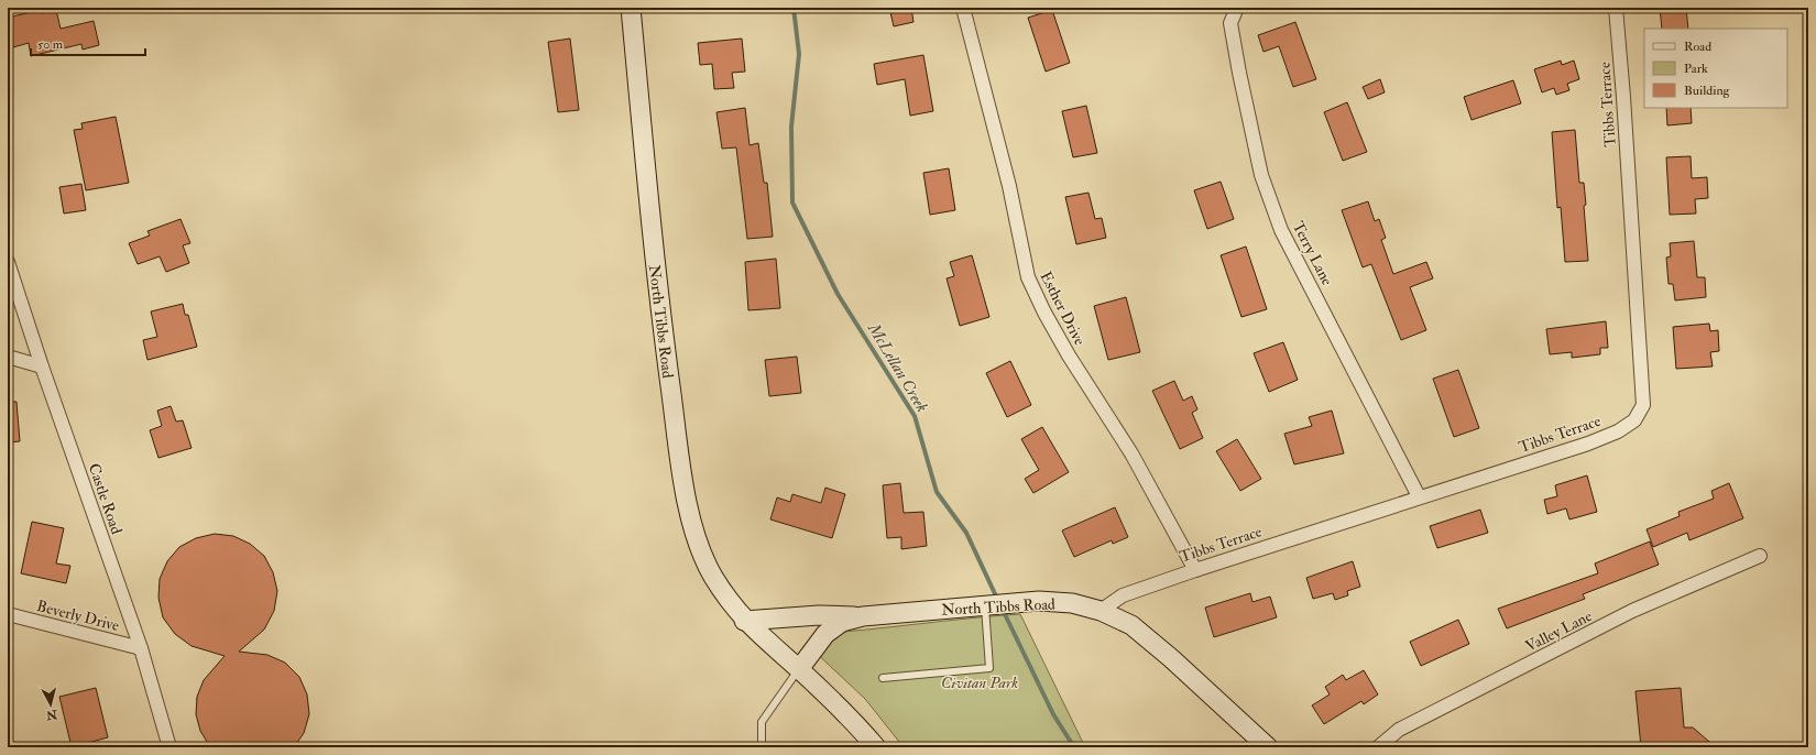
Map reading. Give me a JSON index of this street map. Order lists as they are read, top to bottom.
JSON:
{
  "streets": {
    "street": [
      "Tibbs Terrace",
      "Terry Lane",
      "Esther Drive",
      "North Tibbs Road",
      "Castle Road",
      "Beverly Drive",
      "Valley Lane"
    ]
  },
  "crossings": [
    ["Tibbs Terrace", "Terry Lane"],
    ["Tibbs Terrace", "Esther Drive"],
    ["Tibbs Terrace", "North Tibbs Road"],
    ["Castle Road", "Beverly Drive"]
  ],
  "water": ["McLellan Creek"],
  "parks": ["Civitan Park"],
  "legend": ["Road", "Park", "Building"],
  "scale_bar": "50 m",
  "north": "bottom"
}
